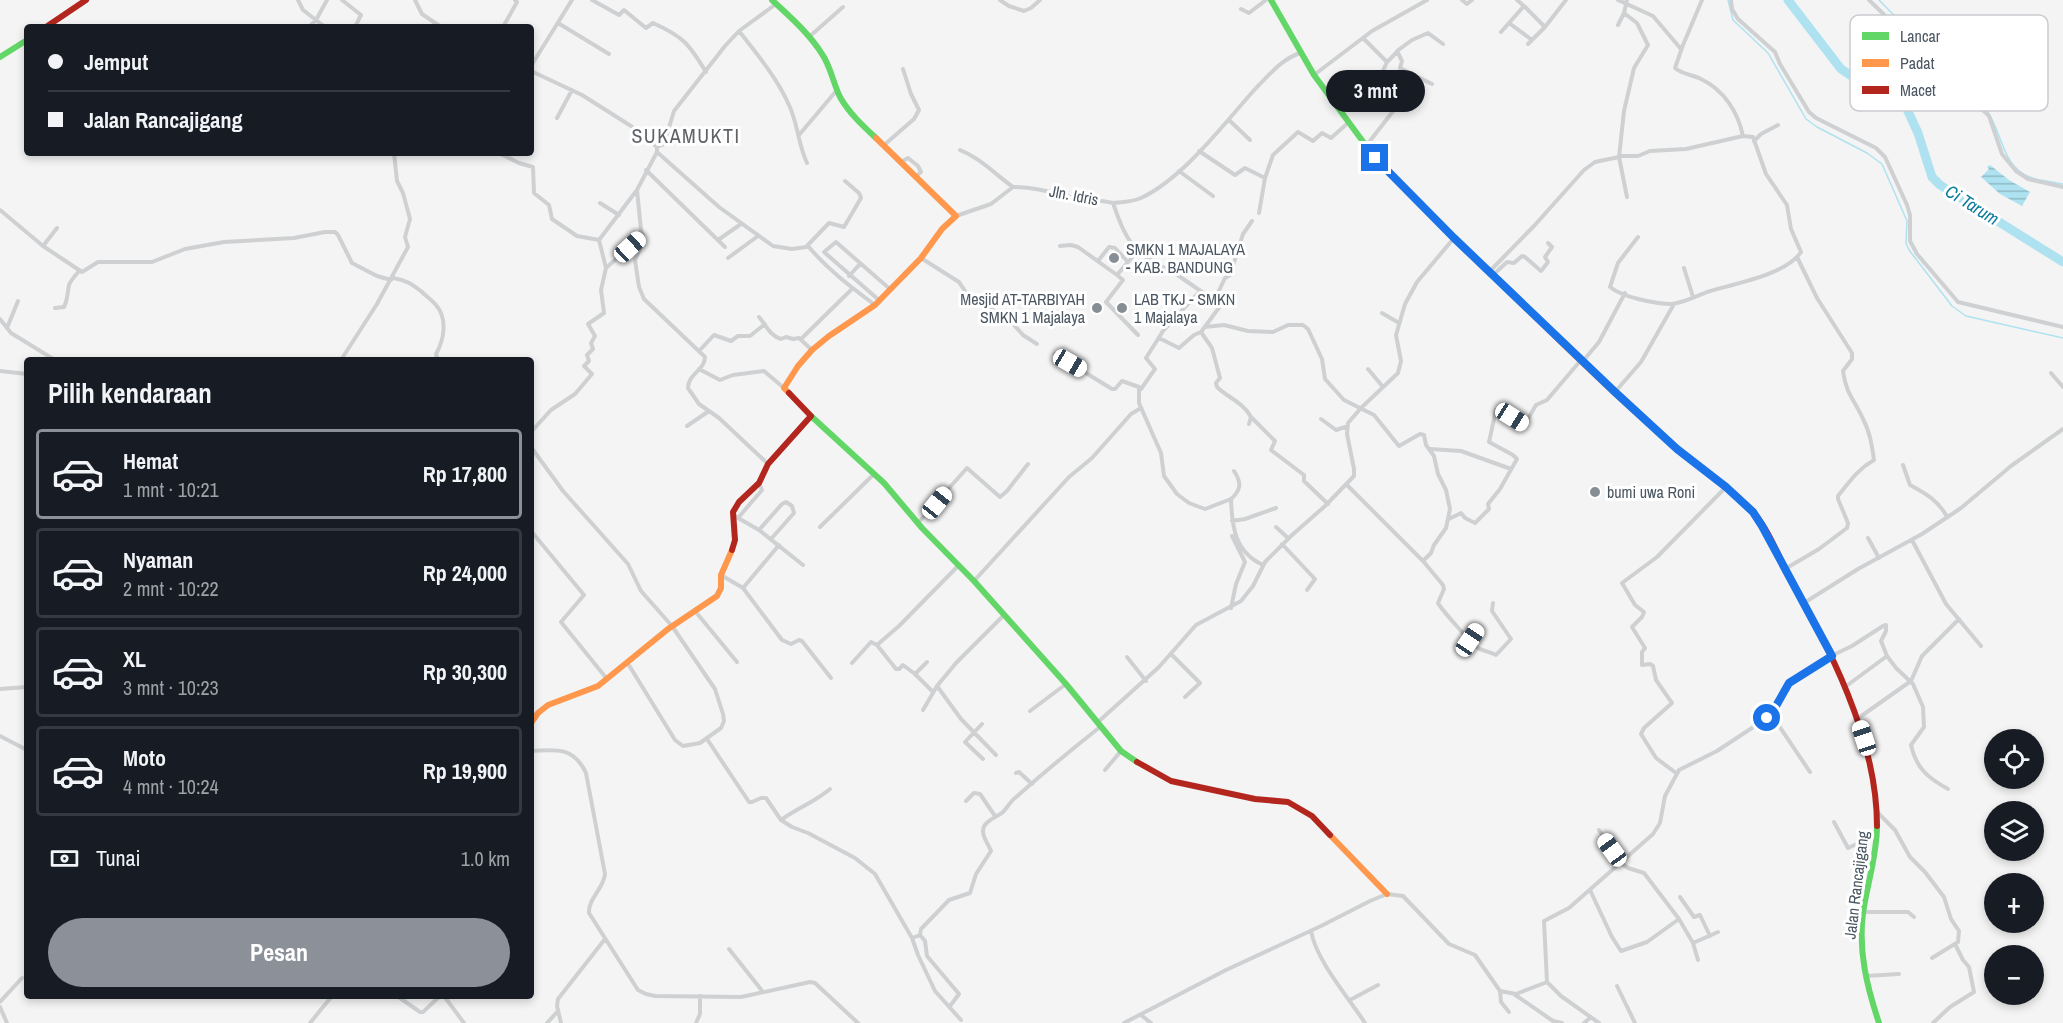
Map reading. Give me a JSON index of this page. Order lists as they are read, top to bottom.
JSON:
{
  "streets": {
    "street": ["Jln. Idris", "Jalan Rancajigang"]
  },
  "districts": ["SUKAMUKTI"],
  "water": ["Ci Tarum"],
  "places": [
    "SMKN 1 MAJALAYA - KAB. BANDUNG",
    "Mesjid AT-TARBIYAH SMKN 1 Majalaya",
    "LAB TKJ - SMKN 1 Majalaya",
    "bumi uwa Roni"
  ],
  "legend": ["Lancar", "Padat", "Macet"],
  "page": {
    "banner": ["Jemput", "Jalan Rancajigang"],
    "bubble": "3 mnt",
    "heading": "Pilih kendaraan",
    "list": [
      {
        "name": "Hemat",
        "note": "1 mnt · 10:21",
        "value": "Rp 17,800"
      },
      {
        "name": "Nyaman",
        "note": "2 mnt · 10:22",
        "value": "Rp 24,000"
      },
      {
        "name": "XL",
        "note": "3 mnt · 10:23",
        "value": "Rp 30,300"
      },
      {
        "name": "Moto",
        "note": "4 mnt · 10:24",
        "value": "Rp 19,900"
      }
    ],
    "map_buttons": ["+", "−"],
    "pay": ["Tunai", "1.0 km"],
    "buttons": "Pesan"
  }
}
